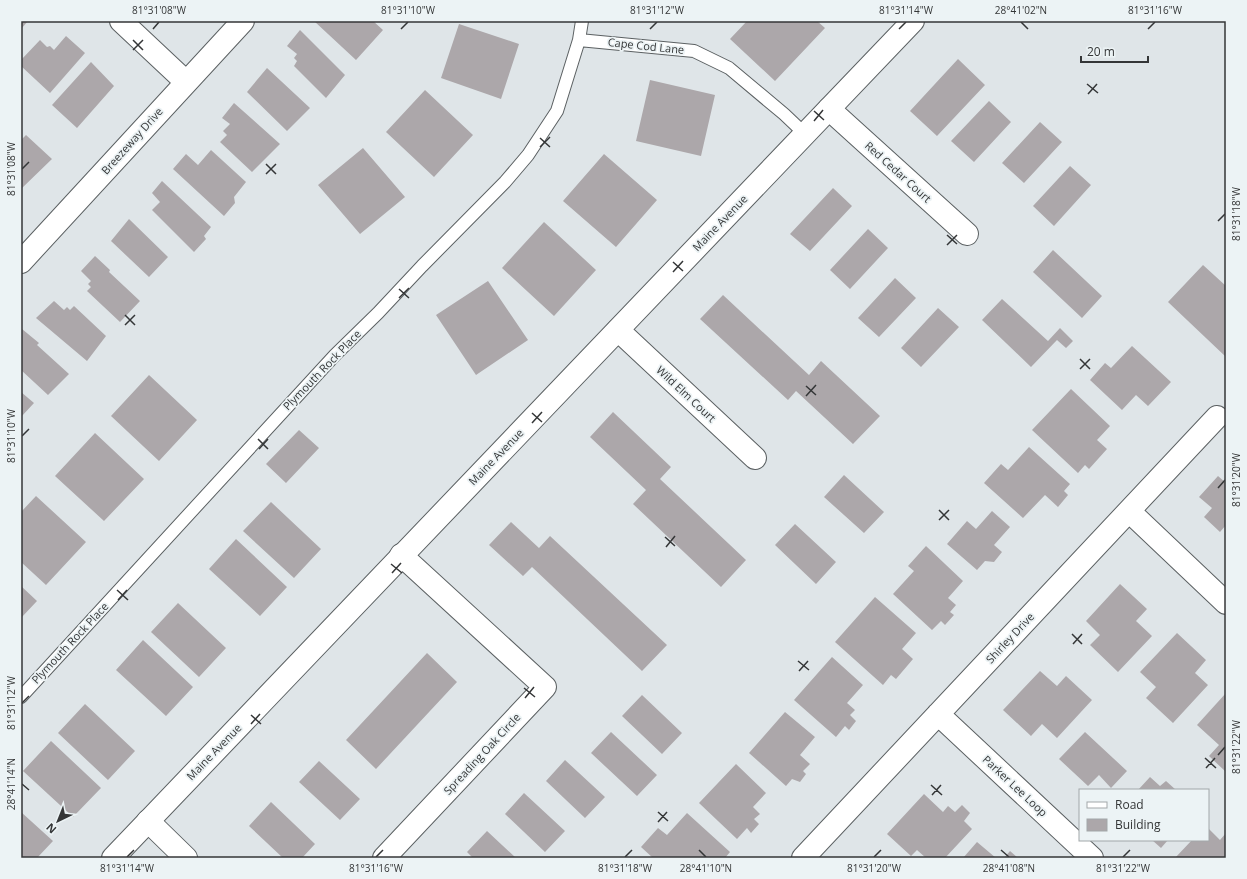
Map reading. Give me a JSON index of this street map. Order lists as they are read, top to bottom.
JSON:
{
  "streets": {
    "street": [
      "Breezeway Drive",
      "Red Cedar Court",
      "Maine Avenue",
      "Wild Elm Court",
      "Shirley Drive",
      "Spreading Oak Circle",
      "Parker Lee Loop"
    ],
    "lane": ["Cape Cod Lane", "Plymouth Rock Place"]
  },
  "crossings": [
    ["Cape Cod Lane", "Maine Avenue"],
    ["Cape Cod Lane", "Plymouth Rock Place"],
    ["Red Cedar Court", "Maine Avenue"],
    ["Maine Avenue", "Wild Elm Court"],
    ["Maine Avenue", "Spreading Oak Circle"],
    ["Shirley Drive", "Parker Lee Loop"]
  ],
  "legend": ["Road", "Building"],
  "scale_bar": "20 m",
  "north": "bottom left",
  "coordinates": [
    "81°31'08\"W",
    "81°31'10\"W",
    "81°31'12\"W",
    "81°31'14\"W",
    "28°41'02\"N",
    "81°31'16\"W",
    "81°31'18\"W",
    "81°31'20\"W",
    "81°31'22\"W",
    "28°41'14\"N",
    "28°41'10\"N",
    "28°41'08\"N"
  ]
}
